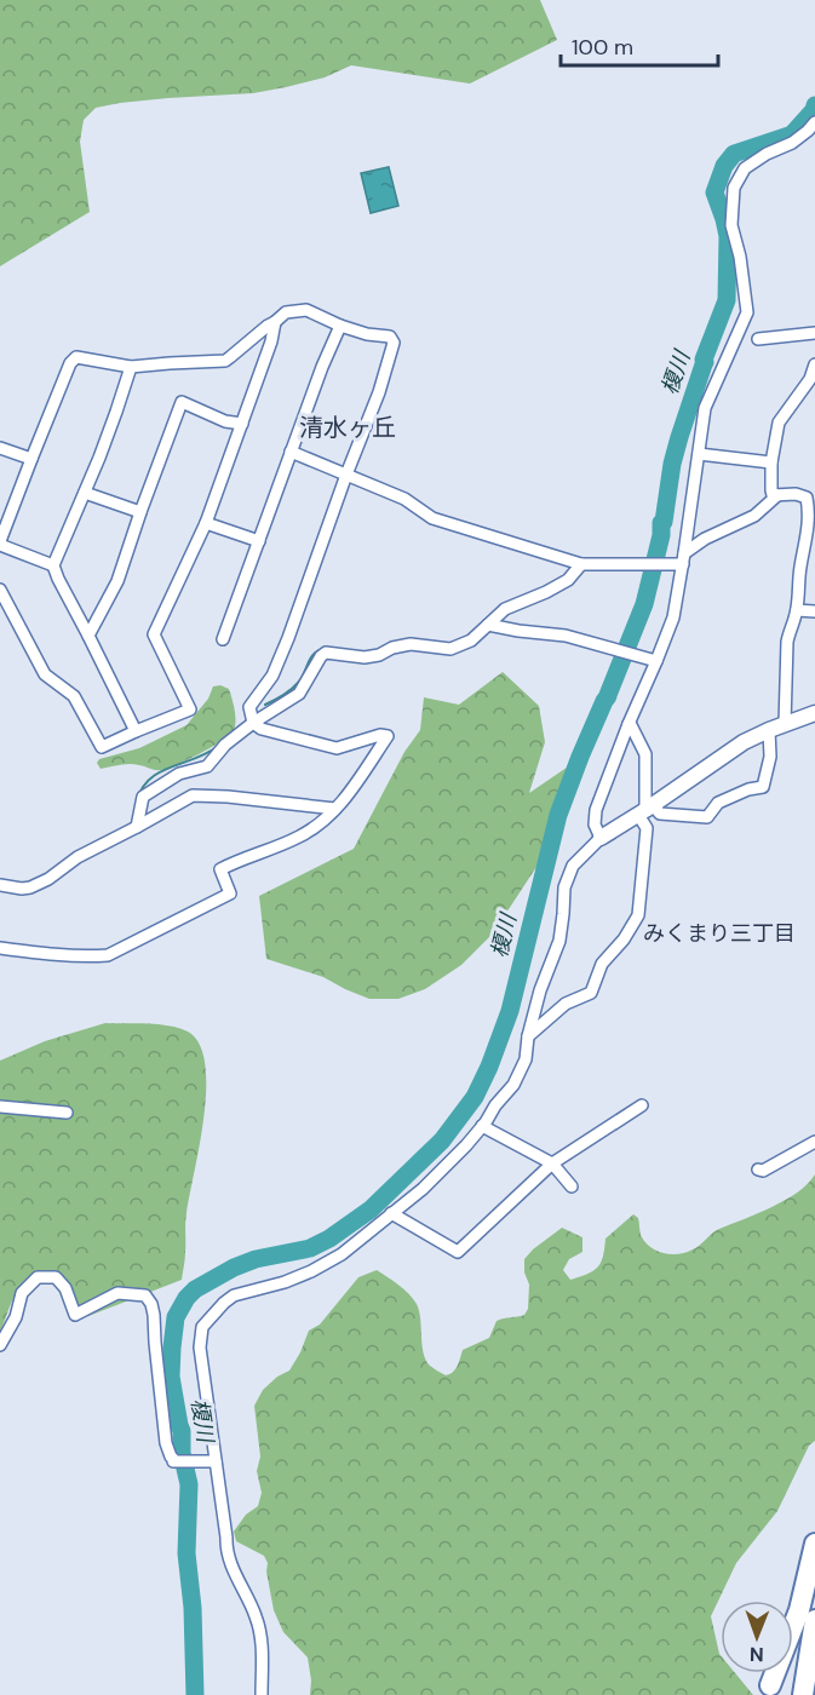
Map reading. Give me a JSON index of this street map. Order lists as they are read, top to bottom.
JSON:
{
  "districts": ["清水ヶ丘", "みくまり三丁目"],
  "water": ["榎川"],
  "scale_bar": "100 m",
  "north": "bottom"
}
